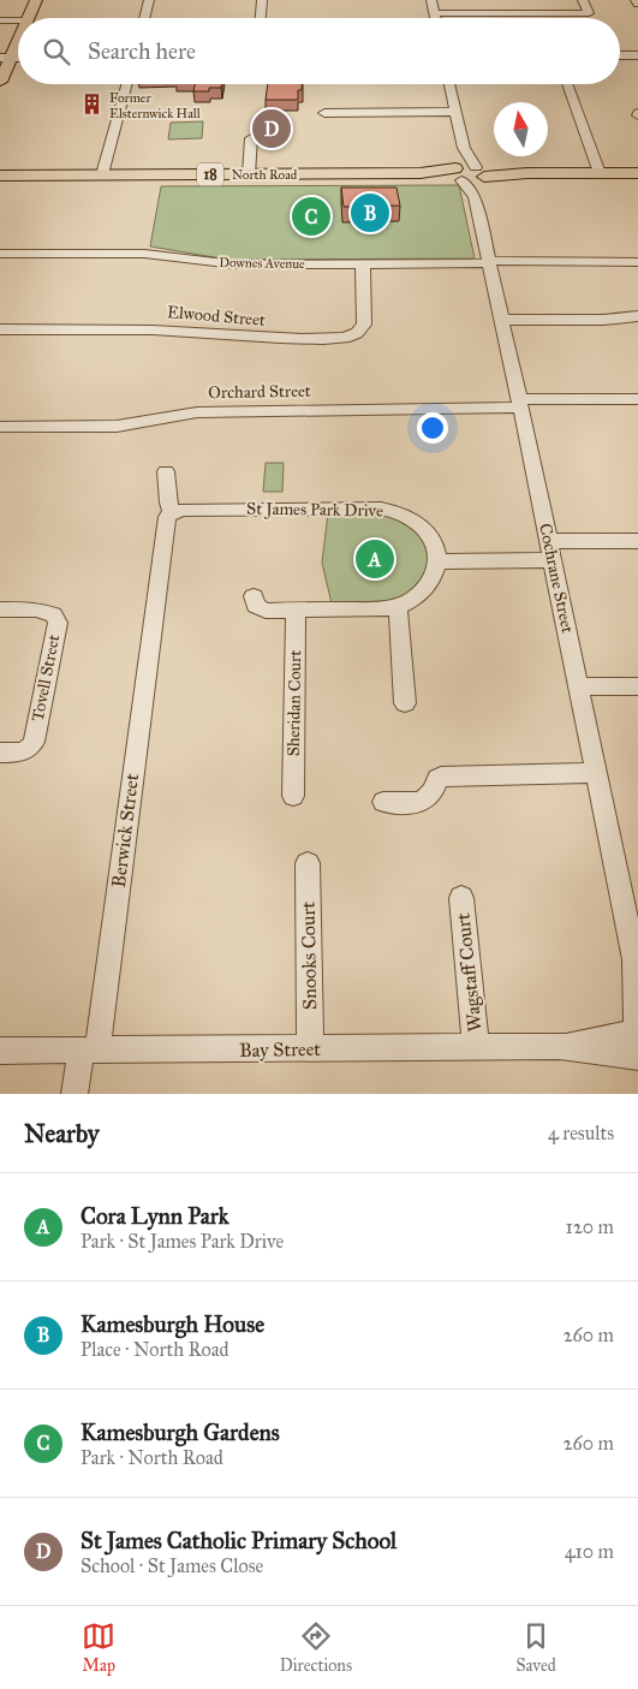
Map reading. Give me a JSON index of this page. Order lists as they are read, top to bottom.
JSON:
{
  "streets": {
    "main road": ["18", "North Road"],
    "street": [
      "Downes Avenue",
      "Elwood Street",
      "Orchard Street",
      "St James Park Drive",
      "Cochrane Street",
      "Tovell Street",
      "Sheridan Court",
      "Berwick Street",
      "Snooks Court",
      "Wagstaff Court",
      "Bay Street"
    ]
  },
  "crossings": [
    ["North Road", "Cochrane Street"],
    ["Downes Avenue", "Elwood Street"],
    ["Downes Avenue", "Cochrane Street"],
    ["Orchard Street", "Cochrane Street"],
    ["St James Park Drive", "Berwick Street"],
    ["Cochrane Street", "Bay Street"],
    ["Berwick Street", "Bay Street"],
    ["Snooks Court", "Bay Street"],
    ["Wagstaff Court", "Bay Street"]
  ],
  "places": {
    "building": ["Former Elsternwick Hall"]
  },
  "north": "top",
  "page": {
    "search": "Search here",
    "pins": [
      "D",
      "B",
      "C",
      "A"
    ],
    "heading": ["Nearby", "4 results"],
    "list": [
      {
        "mark": "A",
        "name": "Cora Lynn Park",
        "note": "Park · St James Park Drive",
        "value": "120 m"
      },
      {
        "mark": "B",
        "name": "Kamesburgh House",
        "note": "Place · North Road",
        "value": "260 m"
      },
      {
        "mark": "C",
        "name": "Kamesburgh Gardens",
        "note": "Park · North Road",
        "value": "260 m"
      },
      {
        "mark": "D",
        "name": "St James Catholic Primary School",
        "note": "School · St James Close",
        "value": "410 m"
      }
    ],
    "nav": ["Map", "Directions", "Saved"]
  }
}
